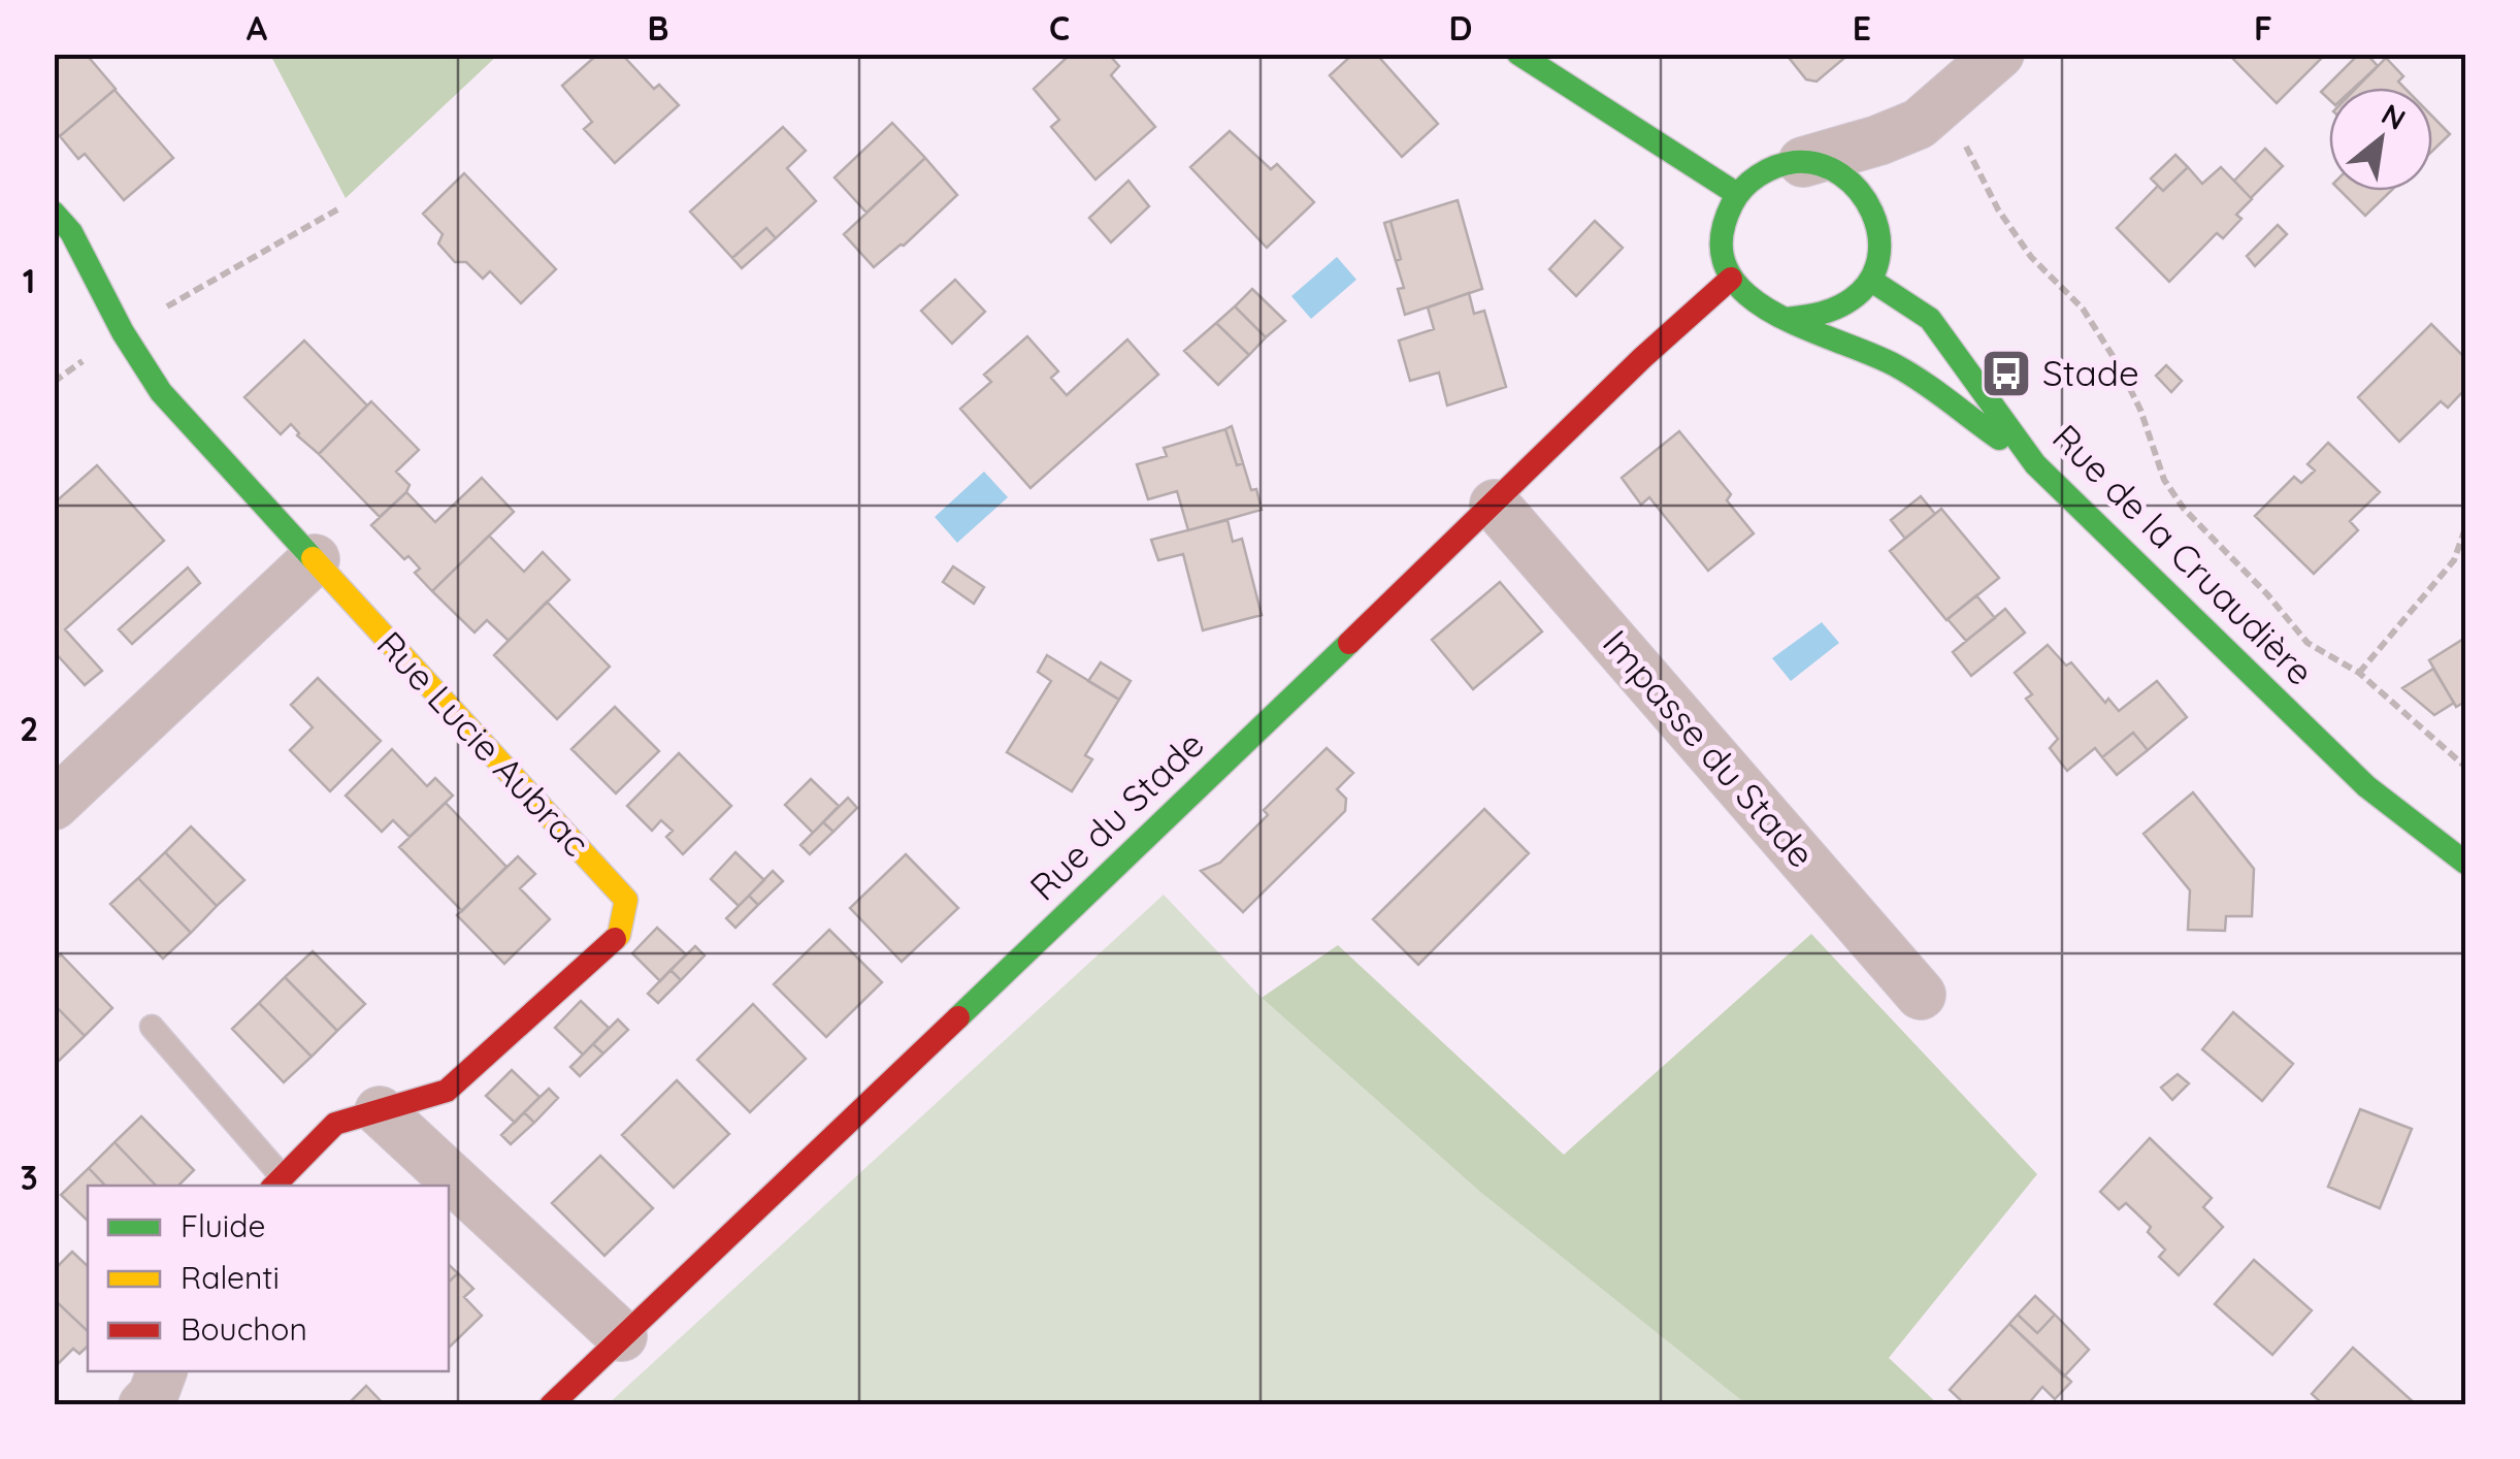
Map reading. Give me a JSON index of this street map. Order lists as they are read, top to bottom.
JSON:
{
  "streets": {
    "street": [
      "Rue de la Cruaudière",
      "Rue Lucie Aubrac",
      "Impasse du Stade",
      "Rue du Stade"
    ]
  },
  "crossings": [
    ["Rue de la Cruaudière", "Rue du Stade"],
    ["Impasse du Stade", "Rue du Stade"]
  ],
  "places": {
    "bus stop": ["Stade"]
  },
  "legend": ["Fluide", "Ralenti", "Bouchon"],
  "north": "top right",
  "grid": {
    "columns": [
      "A",
      "B",
      "C",
      "D",
      "E",
      "F"
    ],
    "rows": ["1", "2", "3"]
  }
}
